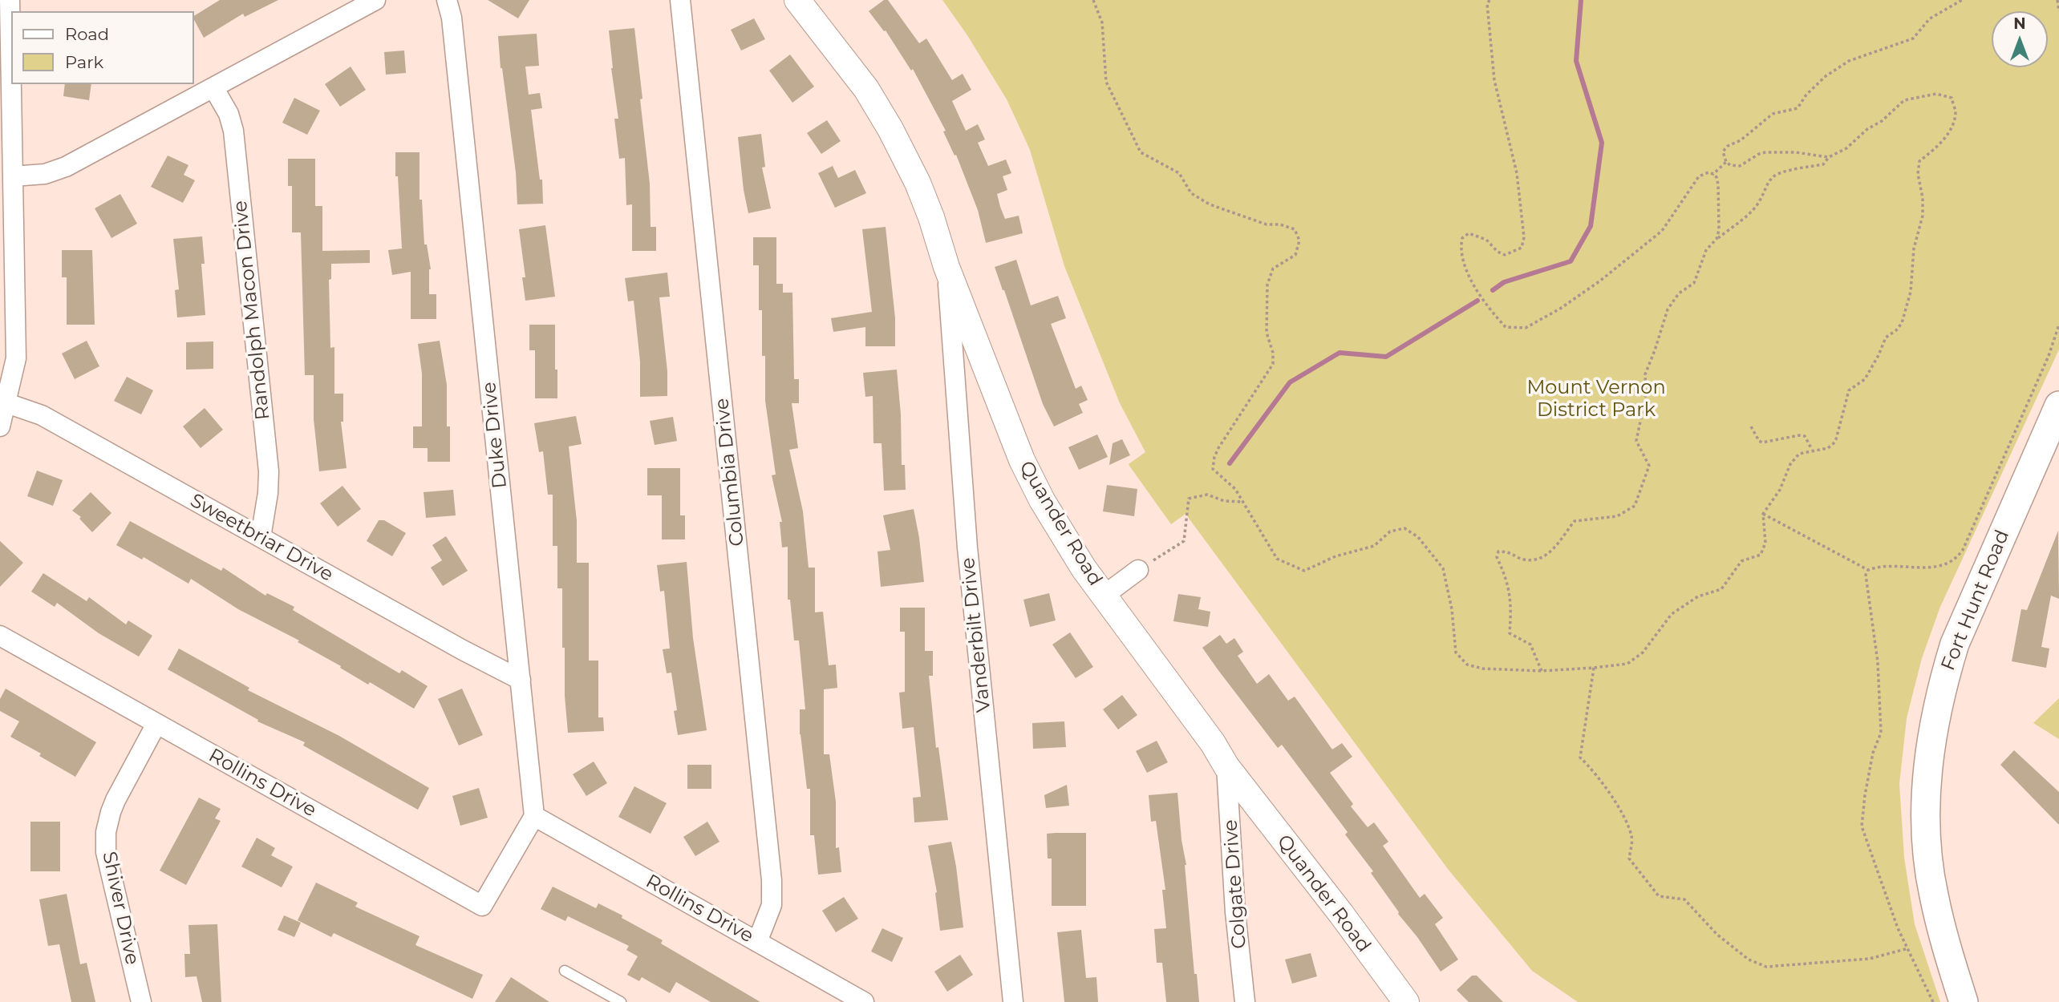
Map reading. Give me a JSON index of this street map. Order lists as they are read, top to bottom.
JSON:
{
  "streets": {
    "main road": ["Fort Hunt Road"],
    "street": [
      "Randolph Macon Drive",
      "Duke Drive",
      "Columbia Drive",
      "Quander Road",
      "Sweetbriar Drive",
      "Vanderbilt Drive",
      "Rollins Drive",
      "Colgate Drive",
      "Shiver Drive"
    ]
  },
  "crossings": [
    ["Randolph Macon Drive", "Sweetbriar Drive"],
    ["Duke Drive", "Sweetbriar Drive"],
    ["Duke Drive", "Rollins Drive"],
    ["Columbia Drive", "Rollins Drive"],
    ["Quander Road", "Vanderbilt Drive"],
    ["Quander Road", "Colgate Drive"],
    ["Rollins Drive", "Shiver Drive"]
  ],
  "parks": ["Mount Vernon District Park"],
  "legend": ["Road", "Park"],
  "north": "top"
}
